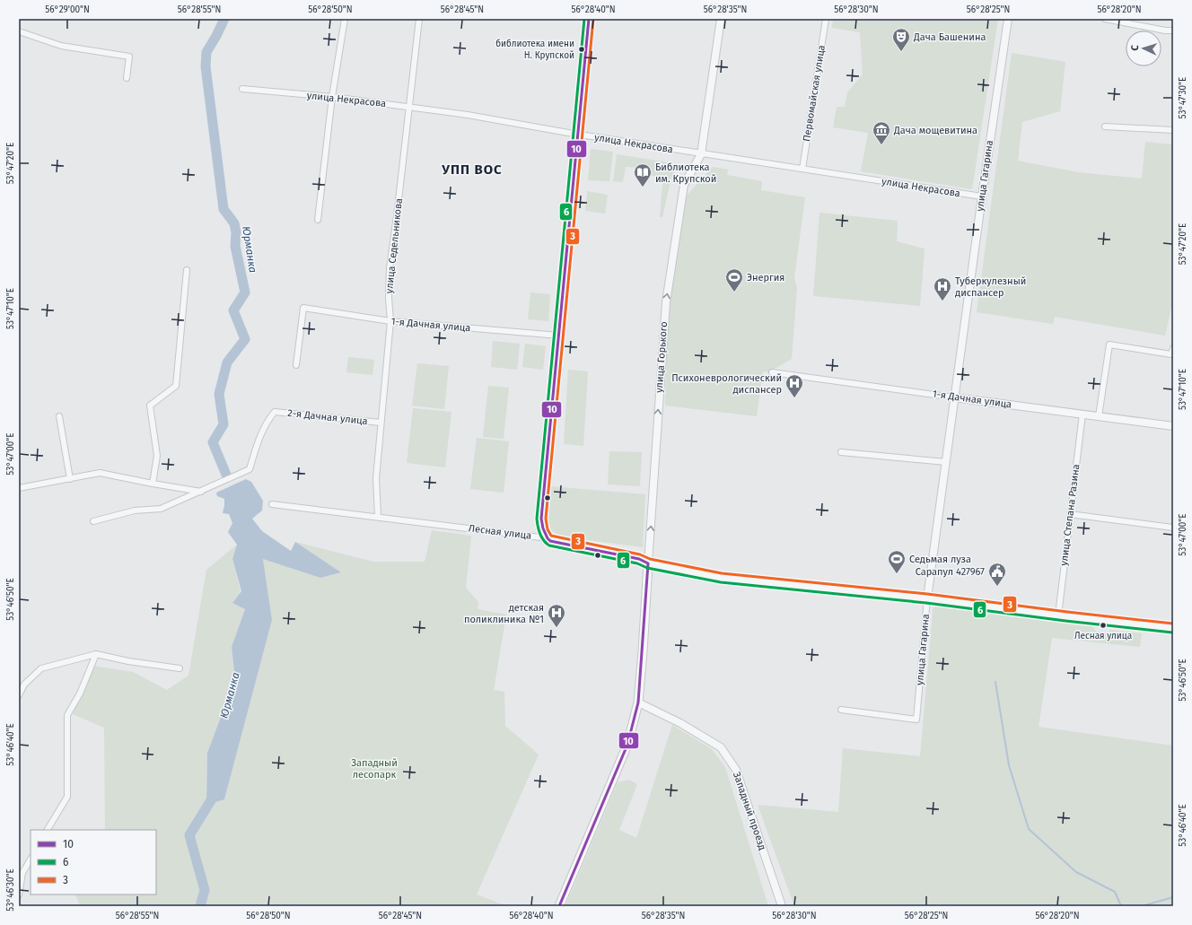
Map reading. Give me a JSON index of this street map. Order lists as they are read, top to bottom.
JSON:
{
  "streets": {
    "main road": ["улица Горького", "Лесная улица"],
    "street": [
      "Первомайская улица",
      "улица Некрасова",
      "улица Гагарина",
      "улица Седельникова",
      "1-я Дачная улица",
      "2-я Дачная улица",
      "улица Степана Разина",
      "Западный проезд"
    ]
  },
  "crossings": [
    ["Первомайская улица", "улица Некрасова"],
    ["улица Некрасова", "улица Гагарина"],
    ["улица Некрасова", "улица Седельникова"],
    ["улица Некрасова", "улица Горького"],
    ["улица Гагарина", "1-я Дачная улица"],
    ["улица Гагарина", "Лесная улица"],
    ["улица Седельникова", "1-я Дачная улица"],
    ["улица Седельникова", "2-я Дачная улица"],
    ["улица Седельникова", "Лесная улица"],
    ["1-я Дачная улица", "улица Степана Разина"],
    ["улица Горького", "Лесная улица"],
    ["улица Горького", "Западный проезд"],
    ["улица Степана Разина", "Лесная улица"]
  ],
  "one_way": ["улица Горького"],
  "districts": ["УПП ВОС"],
  "water": ["Юрманка"],
  "parks": ["Западный лесопарк"],
  "places": {
    "other": ["библиотека имени Н. Крупской", "Лесная улица"],
    "theatre": ["Дача Башенина"],
    "museum": ["Дача мощевитина"],
    "library": ["Библиотека им. Крупской"],
    "sports": ["Энергия", "Седьмая луза"],
    "hospital": ["Туберкулезный диспансер", "Психоневрологический диспансер", "детская поликлиника №1"],
    "public building": ["Сарапул 427967"]
  },
  "lines": ["transit line 10", "transit line 6", "transit line 3"],
  "legend": ["10", "6", "3"],
  "north": "left",
  "coordinates": [
    "56°29'00\"N",
    "56°28'55\"N",
    "56°28'50\"N",
    "56°28'45\"N",
    "56°28'40\"N",
    "56°28'35\"N",
    "56°28'30\"N",
    "56°28'25\"N",
    "56°28'20\"N",
    "53°47'30\"E",
    "53°47'20\"E",
    "53°47'10\"E",
    "53°47'00\"E",
    "53°46'50\"E",
    "53°46'40\"E",
    "53°46'30\"E"
  ]
}
